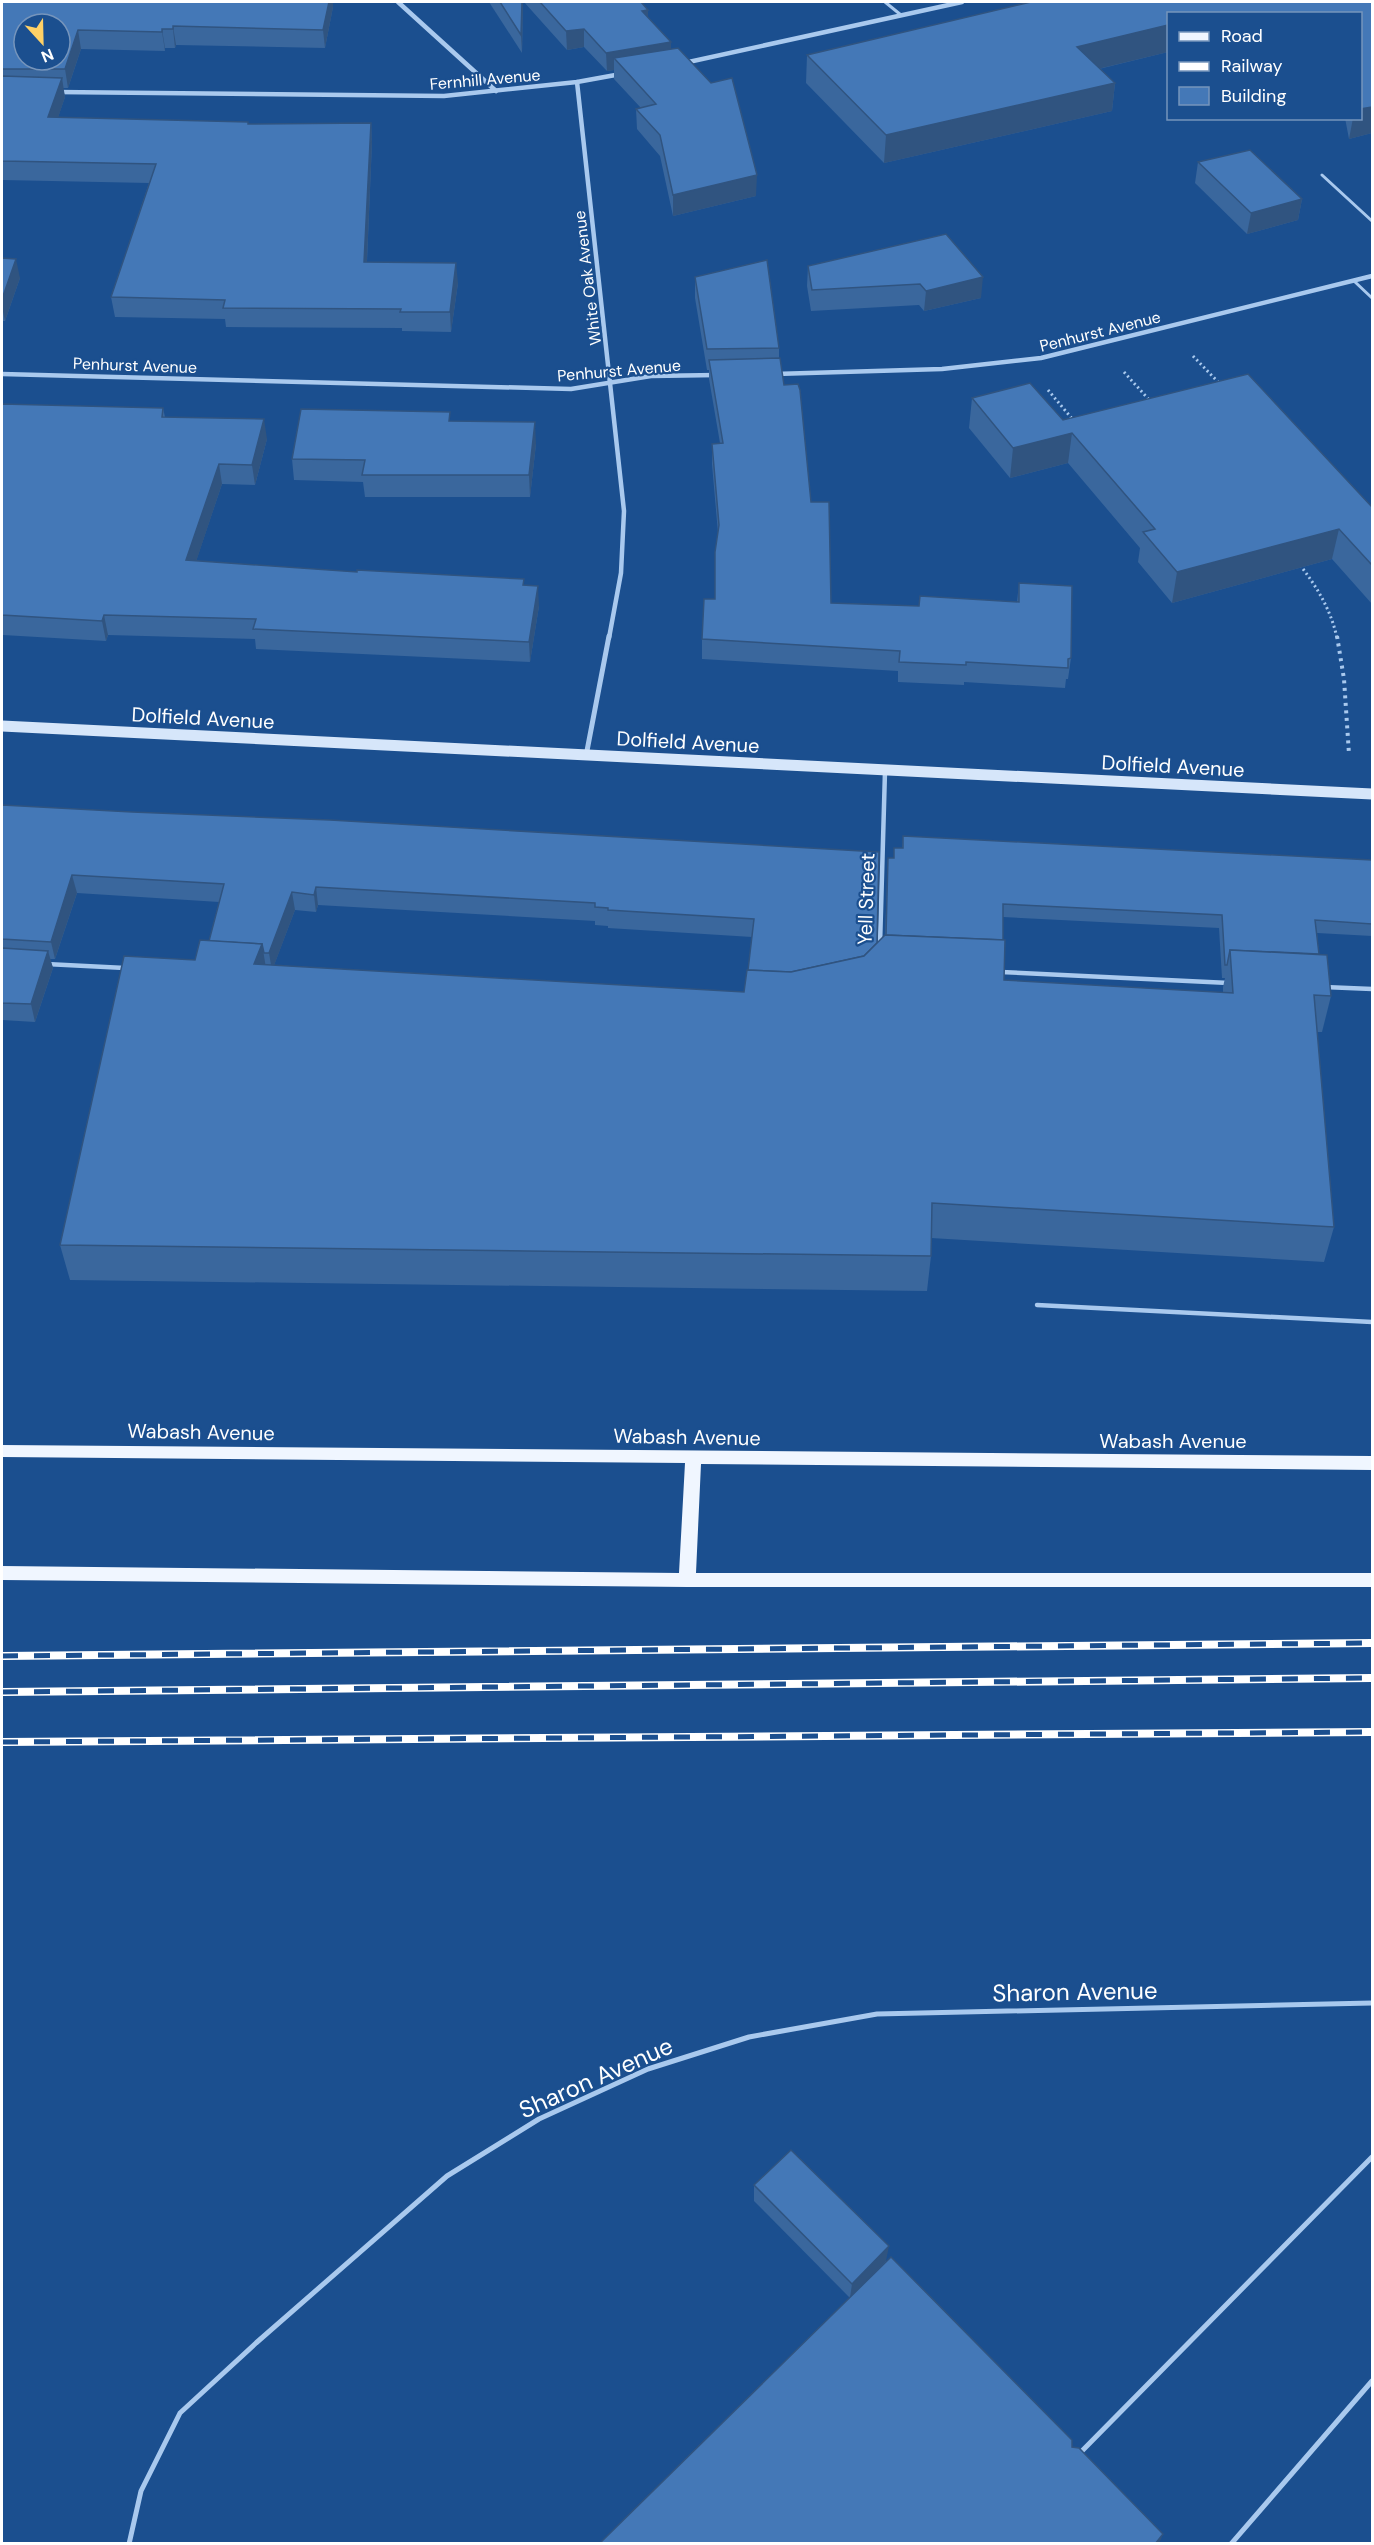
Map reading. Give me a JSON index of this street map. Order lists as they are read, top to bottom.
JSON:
{
  "streets": {
    "main road": ["Wabash Avenue"],
    "street": [
      "Fernhill Avenue",
      "White Oak Avenue",
      "Penhurst Avenue",
      "Dolfield Avenue"
    ],
    "lane": ["Yell Street", "Sharon Avenue"]
  },
  "crossings": [
    ["Fernhill Avenue", "White Oak Avenue"],
    ["White Oak Avenue", "Penhurst Avenue"],
    ["White Oak Avenue", "Dolfield Avenue"],
    ["Dolfield Avenue", "Yell Street"]
  ],
  "legend": ["Road", "Railway", "Building"],
  "north": "bottom"
}
